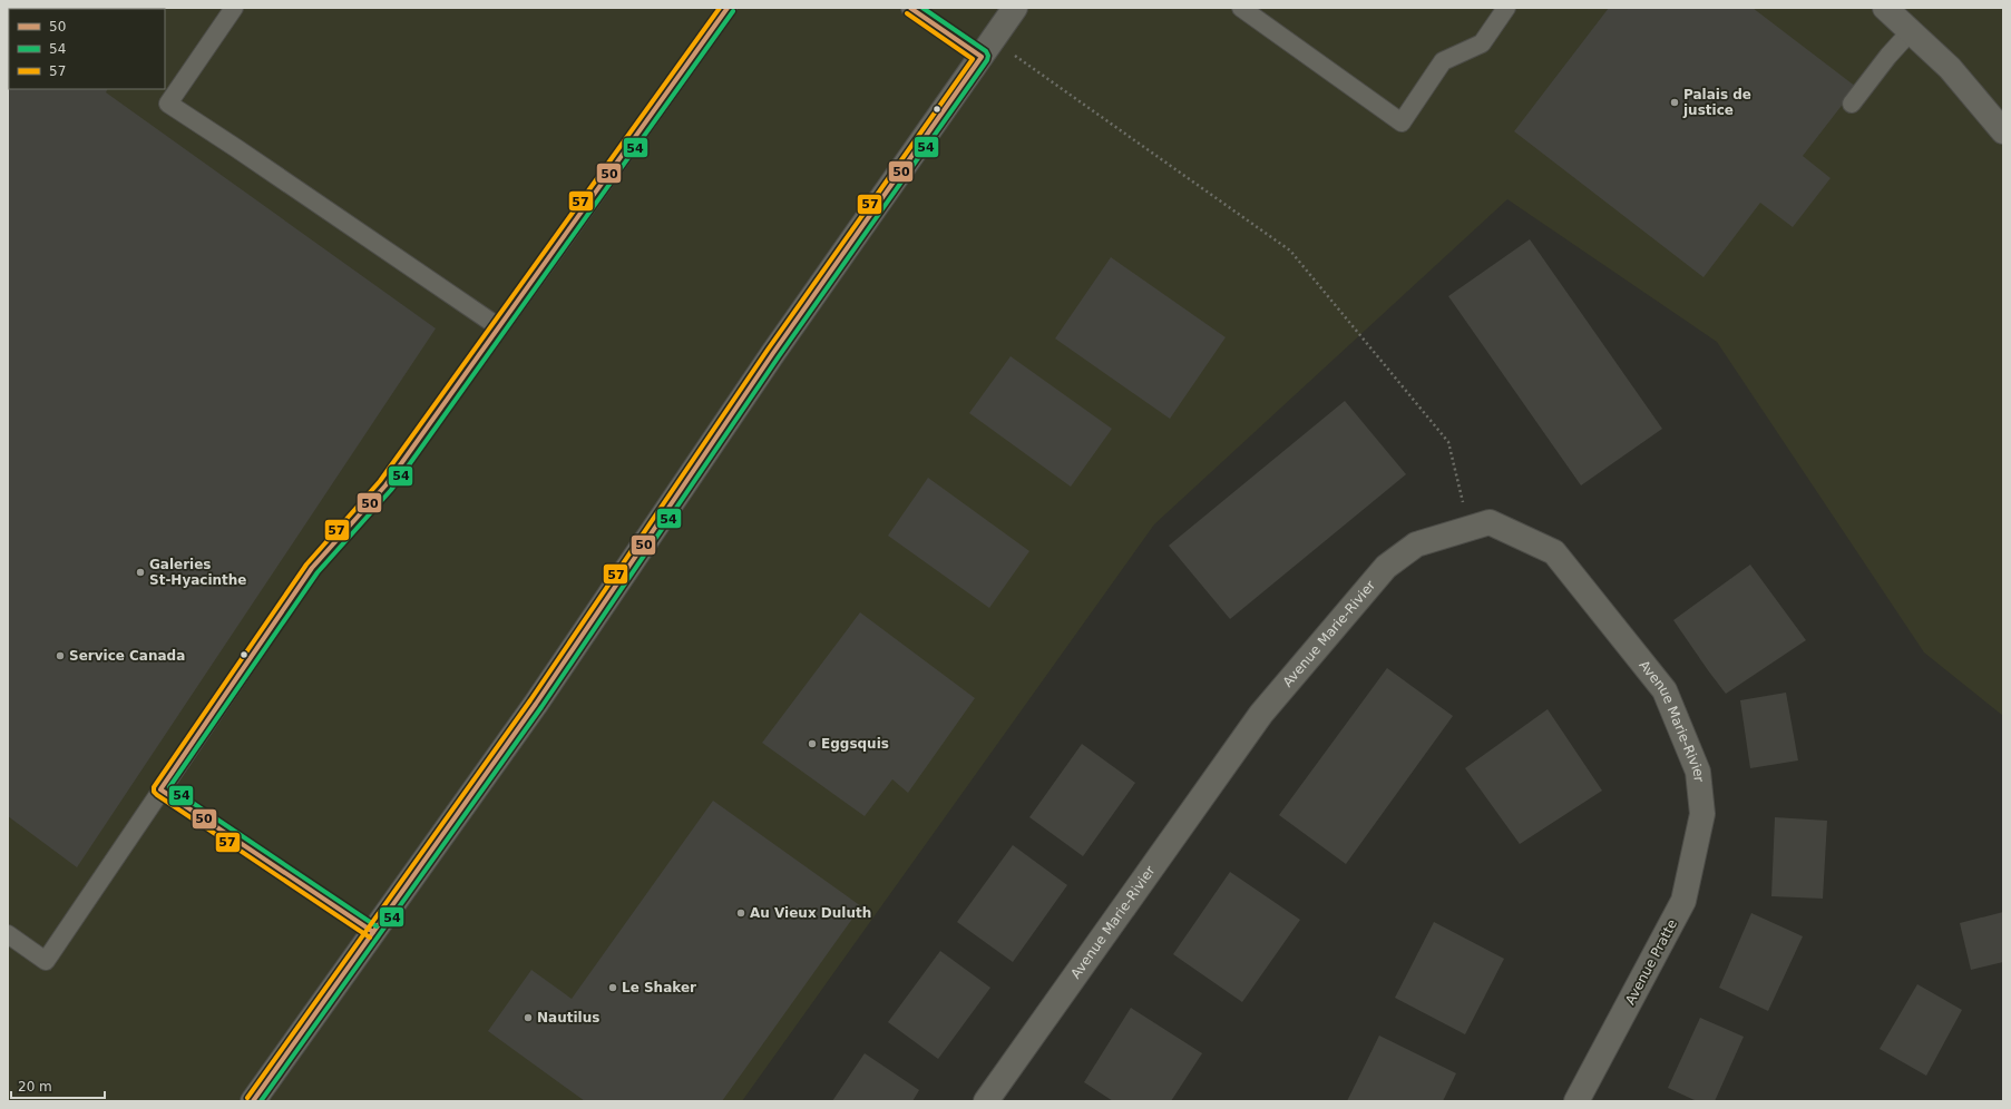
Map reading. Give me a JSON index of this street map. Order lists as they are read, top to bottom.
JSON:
{
  "streets": {
    "street": ["Avenue Marie-Rivier", "Avenue Pratte"]
  },
  "crossings": [
    ["Avenue Marie-Rivier", "Avenue Pratte"]
  ],
  "places": [
    "Palais de justice",
    "Galeries St-Hyacinthe",
    "Service Canada",
    "Eggsquis",
    "Au Vieux Duluth",
    "Le Shaker",
    "Nautilus"
  ],
  "lines": ["transit line 50", "transit line 54", "transit line 57"],
  "legend": ["50", "54", "57"],
  "scale_bar": "20 m"
}
